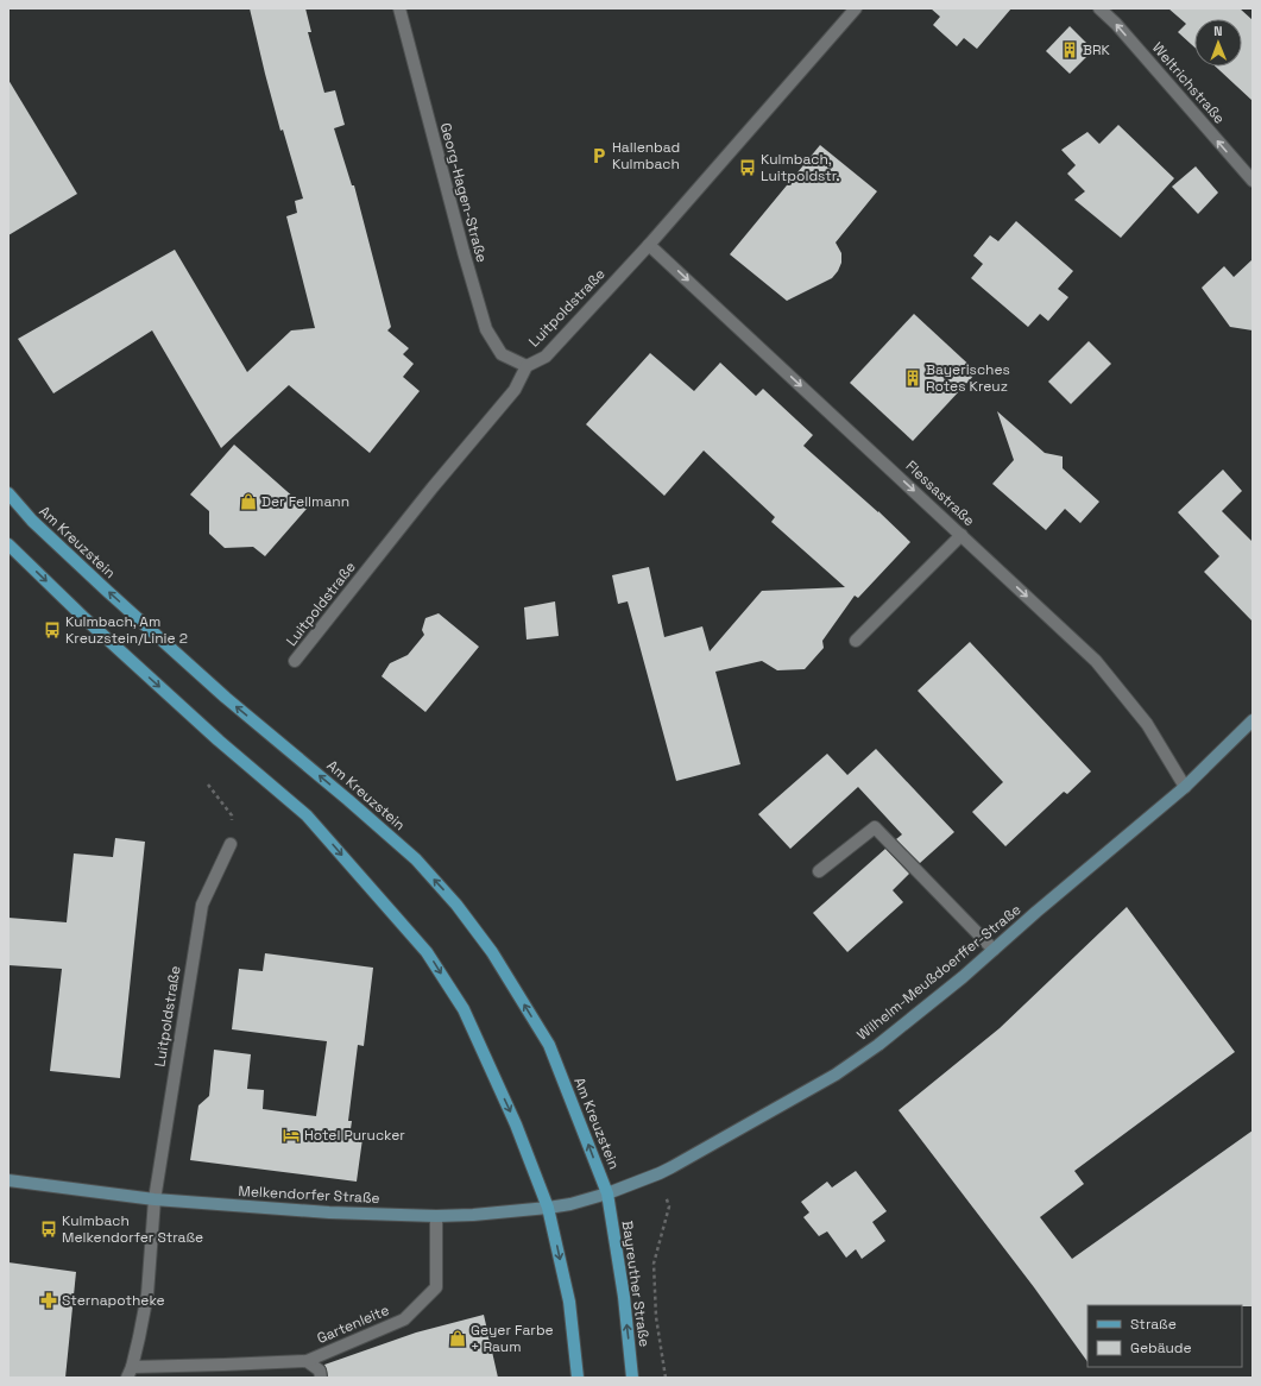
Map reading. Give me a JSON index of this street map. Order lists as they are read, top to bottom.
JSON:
{
  "streets": {
    "main road": ["Am Kreuzstein", "Bayreuther Straße"],
    "street": [
      "Weltrichstraße",
      "Georg-Hagen-Straße",
      "Luitpoldstraße",
      "Flessastraße",
      "Wilhelm-Meußdoerffer-Straße",
      "Melkendorfer Straße",
      "Gartenleite"
    ]
  },
  "crossings": [
    ["Georg-Hagen-Straße", "Luitpoldstraße"],
    ["Luitpoldstraße", "Flessastraße"],
    ["Luitpoldstraße", "Melkendorfer Straße"],
    ["Flessastraße", "Wilhelm-Meußdoerffer-Straße"],
    ["Am Kreuzstein", "Wilhelm-Meußdoerffer-Straße"],
    ["Am Kreuzstein", "Melkendorfer Straße"],
    ["Am Kreuzstein", "Bayreuther Straße"],
    ["Wilhelm-Meußdoerffer-Straße", "Melkendorfer Straße"],
    ["Wilhelm-Meußdoerffer-Straße", "Bayreuther Straße"],
    ["Melkendorfer Straße", "Bayreuther Straße"],
    ["Melkendorfer Straße", "Gartenleite"]
  ],
  "one_way": ["Weltrichstraße", "Flessastraße"],
  "places": {
    "building": ["BRK", "Bayerisches Rotes Kreuz"],
    "parking": ["Hallenbad Kulmbach"],
    "bus stop": ["Kulmbach, Luitpoldstr.", "Kulmbach, Am Kreuzstein/Linie 2", "Kulmbach Melkendorfer Straße"],
    "shop": ["Der Fellmann", "Geyer Farbe + Raum"],
    "hotel": ["Hotel Purucker"],
    "pharmacy": ["Sternapotheke"]
  },
  "legend": ["Straße", "Gebäude"],
  "north": "top"
}
